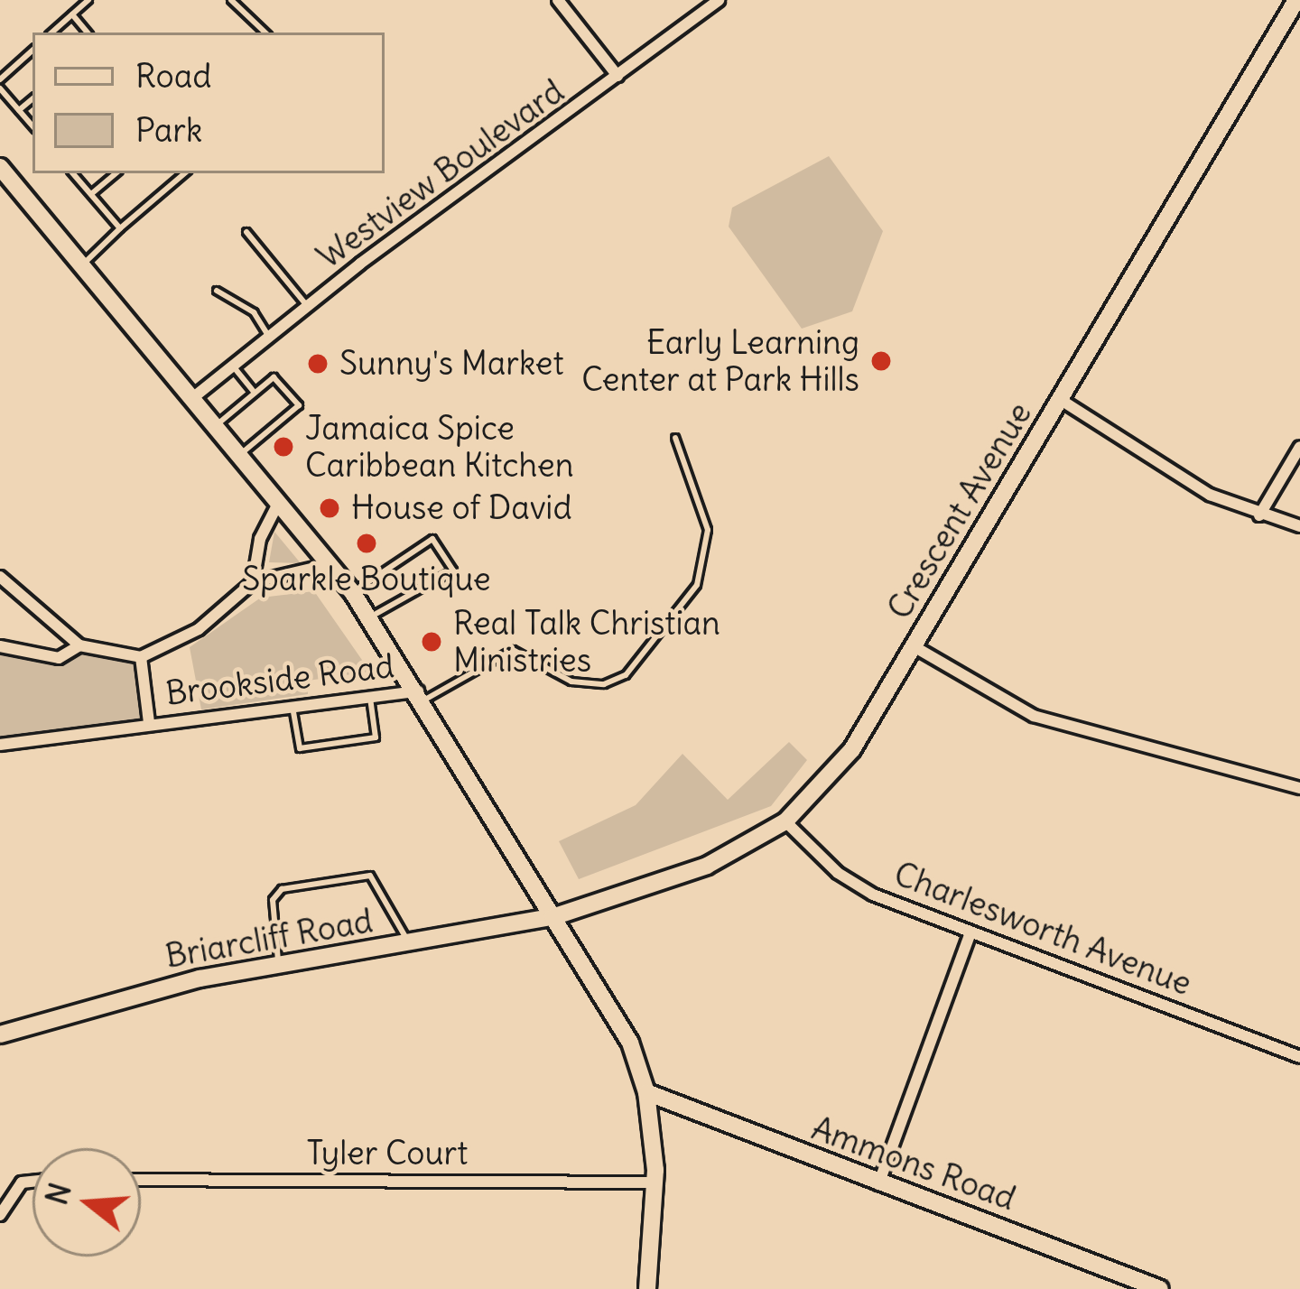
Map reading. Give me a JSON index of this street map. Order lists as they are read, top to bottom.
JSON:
{
  "streets": {
    "street": [
      "Westview Boulevard",
      "Crescent Avenue",
      "Brookside Road",
      "Charlesworth Avenue",
      "Briarcliff Road",
      "Tyler Court",
      "Ammons Road"
    ]
  },
  "crossings": [
    ["Crescent Avenue", "Charlesworth Avenue"],
    ["Crescent Avenue", "Briarcliff Road"]
  ],
  "places": [
    "Early Learning Center at Park Hills",
    "Sunny's Market",
    "Jamaica Spice Caribbean Kitchen",
    "House of David",
    "Sparkle Boutique",
    "Real Talk Christian Ministries"
  ],
  "legend": ["Road", "Park"],
  "north": "left"
}
